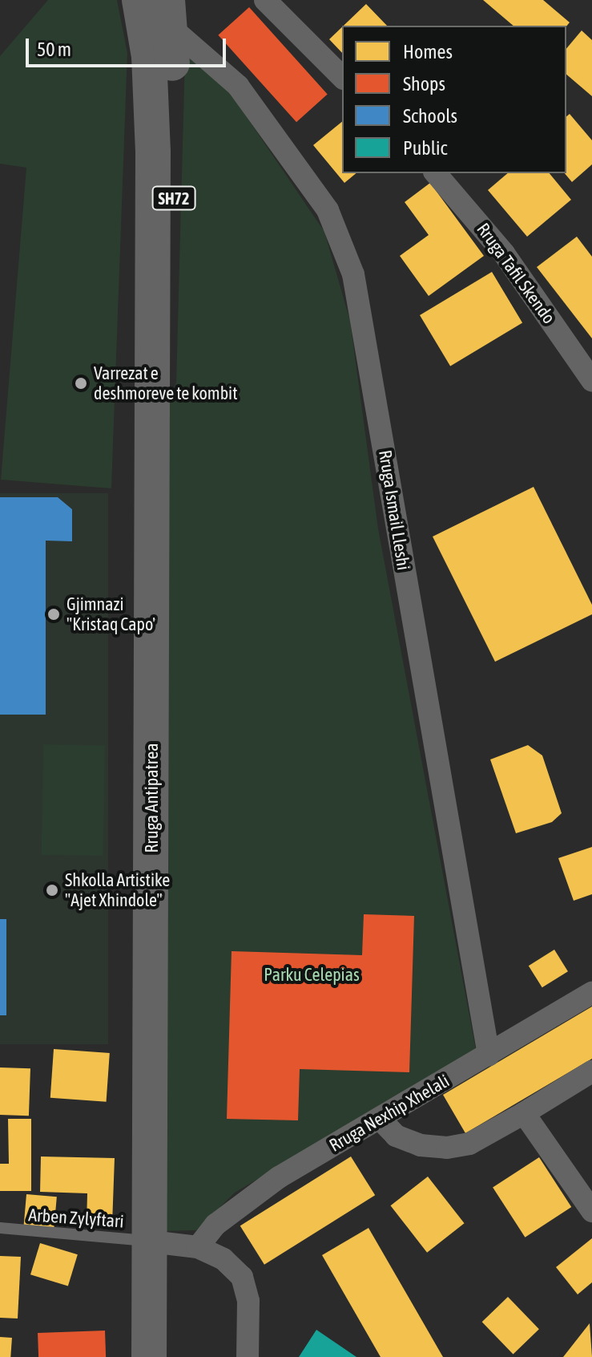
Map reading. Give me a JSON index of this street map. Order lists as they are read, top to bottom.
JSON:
{
  "streets": {
    "main road": ["SH72", "Rruga Antipatrea"],
    "street": ["Rruga Tafil Skendo", "Rruga Ismail Lleshi", "Rruga Nexhip Xhelali"],
    "lane": ["Arben Zylyftari"]
  },
  "crossings": [
    ["Rruga Ismail Lleshi", "Rruga Antipatrea"],
    ["Rruga Ismail Lleshi", "Rruga Nexhip Xhelali"],
    ["Rruga Antipatrea", "Arben Zylyftari"]
  ],
  "parks": ["Parku Celepias"],
  "places": ["Varrezat e deshmoreve te kombit", "Gjimnazi ''Kristaq Capo'", "Shkolla Artistike ''Ajet Xhindole''"],
  "legend": [
    "Homes",
    "Shops",
    "Schools",
    "Public"
  ],
  "scale_bar": "50 m"
}
